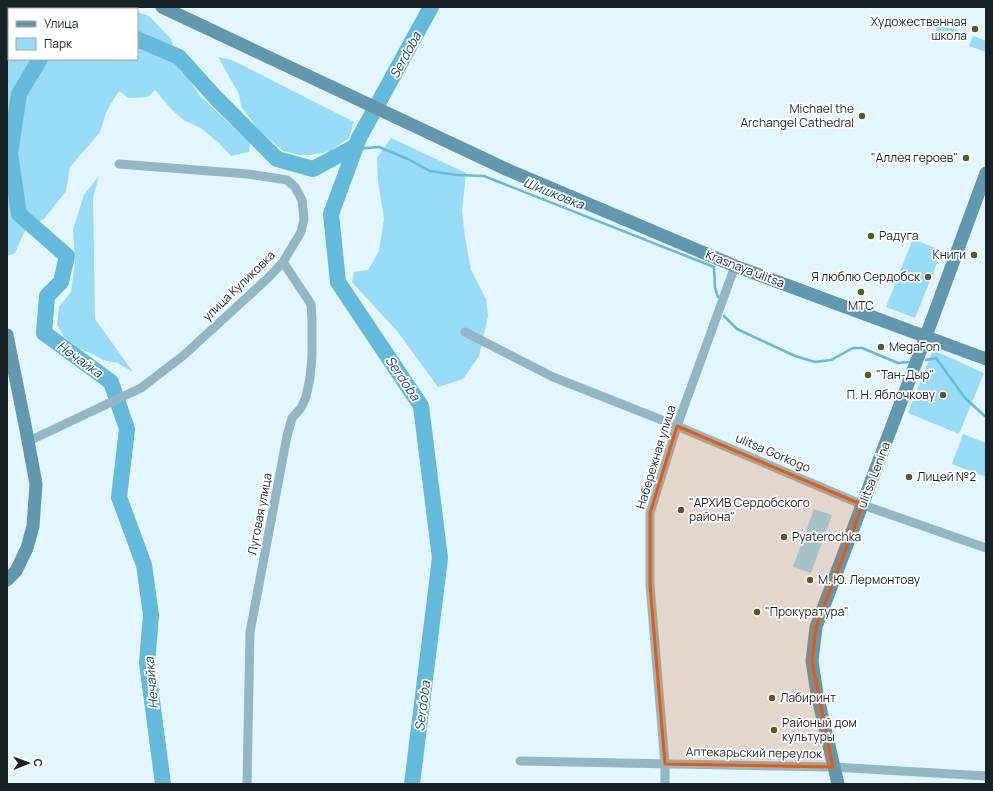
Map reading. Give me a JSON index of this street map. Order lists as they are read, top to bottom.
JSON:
{
  "streets": {
    "street": [
      "Krasnaya ulitsa",
      "улица Куликовка",
      "ulitsa Gorkogo",
      "Набережная улица",
      "ulitsa Lenina",
      "Луговая улица",
      "Аптекарьский переулок"
    ]
  },
  "crossings": [
    ["Krasnaya ulitsa", "Набережная улица"],
    ["Krasnaya ulitsa", "ulitsa Lenina"],
    ["улица Куликовка", "Луговая улица"],
    ["ulitsa Gorkogo", "Набережная улица"],
    ["ulitsa Gorkogo", "ulitsa Lenina"],
    ["Набережная улица", "Аптекарьский переулок"],
    ["ulitsa Lenina", "Аптекарьский переулок"]
  ],
  "water": ["Serdoba", "Шишковка", "Нечайка"],
  "places": [
    "Художественная школа",
    "Michael the Archangel Cathedral",
    "\"Аллея героев\"",
    "Радуга",
    "Книги",
    "Я люблю Сердобск",
    "МТС",
    "MegaFon",
    "\"Тан-Дыр\"",
    "П. Н. Яблочкову",
    "Лицей №2",
    "\"АРХИВ Сердобского района\"",
    "Pyaterochka",
    "М. Ю. Лермонтову",
    "\"Прокуратура\"",
    "Лабиринт",
    "Районый дом культуры"
  ],
  "legend": ["Улица", "Парк"],
  "north": "right"
}
